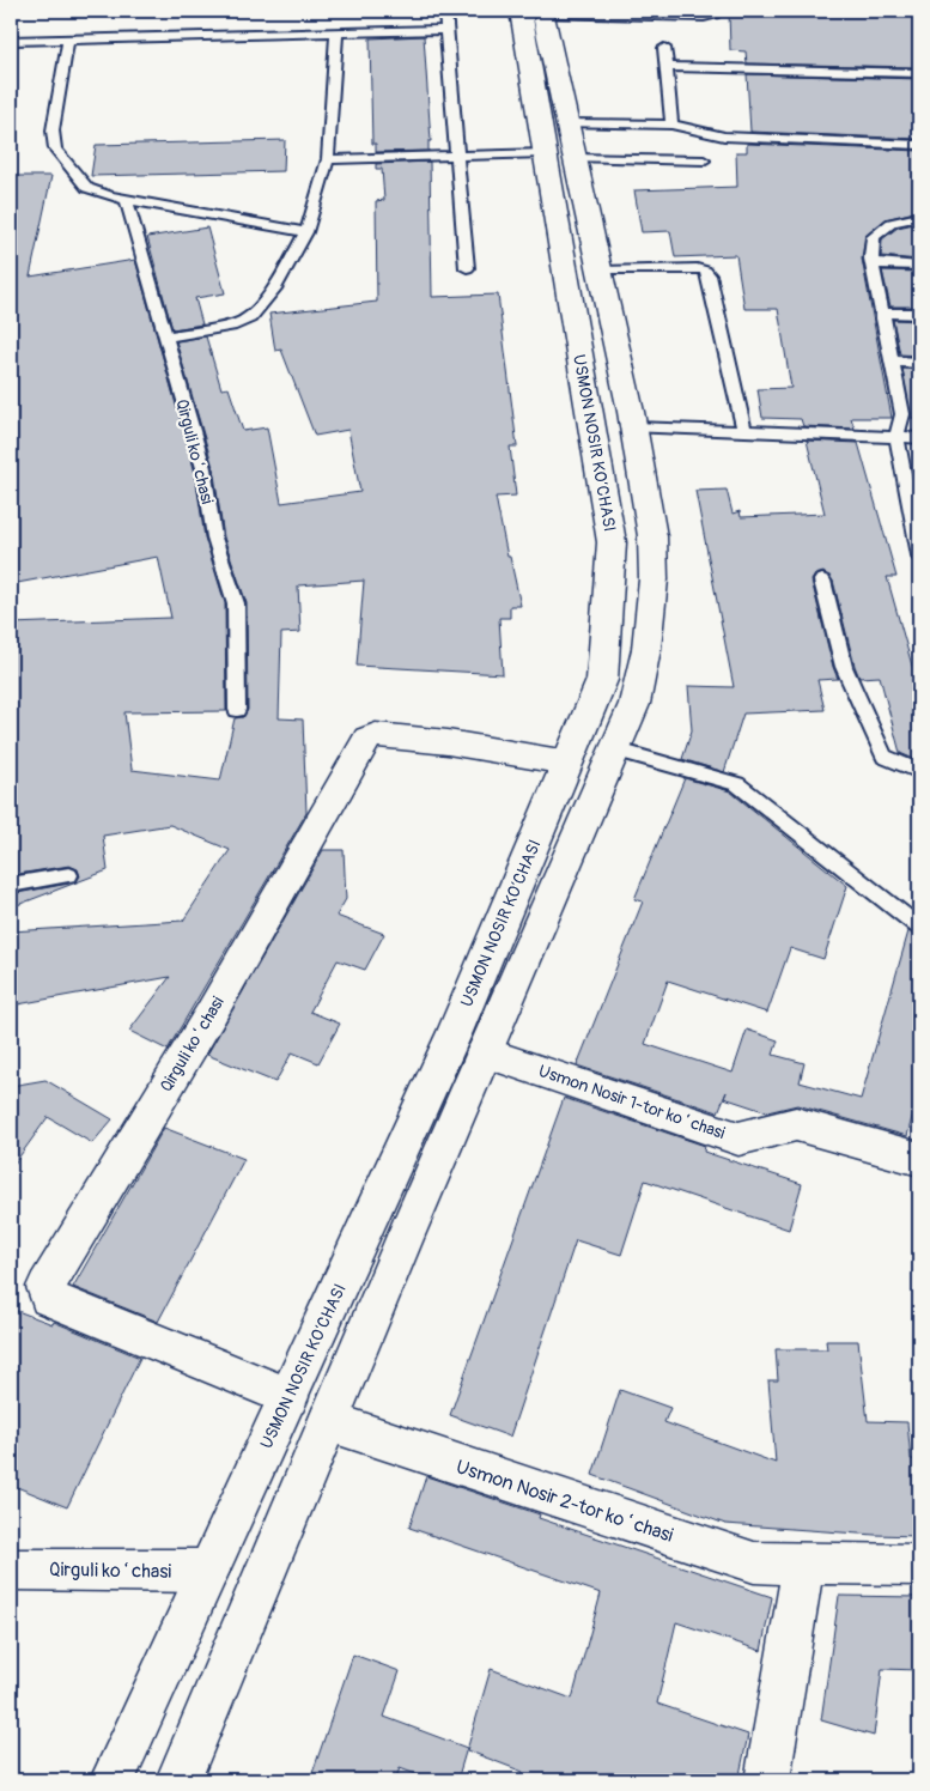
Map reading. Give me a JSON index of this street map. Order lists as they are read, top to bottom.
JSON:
{
  "streets": {
    "main road": [
      "USMON NOSIR KO‘CHASI",
      "Qirguli koʻchasi",
      "Usmon Nosir 1-tor koʻchasi",
      "Usmon Nosir 2-tor koʻchasi"
    ]
  },
  "crossings": [
    ["USMON NOSIR KO‘CHASI", "Qirguli koʻchasi"],
    ["USMON NOSIR KO‘CHASI", "Usmon Nosir 1-tor koʻchasi"],
    ["USMON NOSIR KO‘CHASI", "Usmon Nosir 2-tor koʻchasi"]
  ]
}
